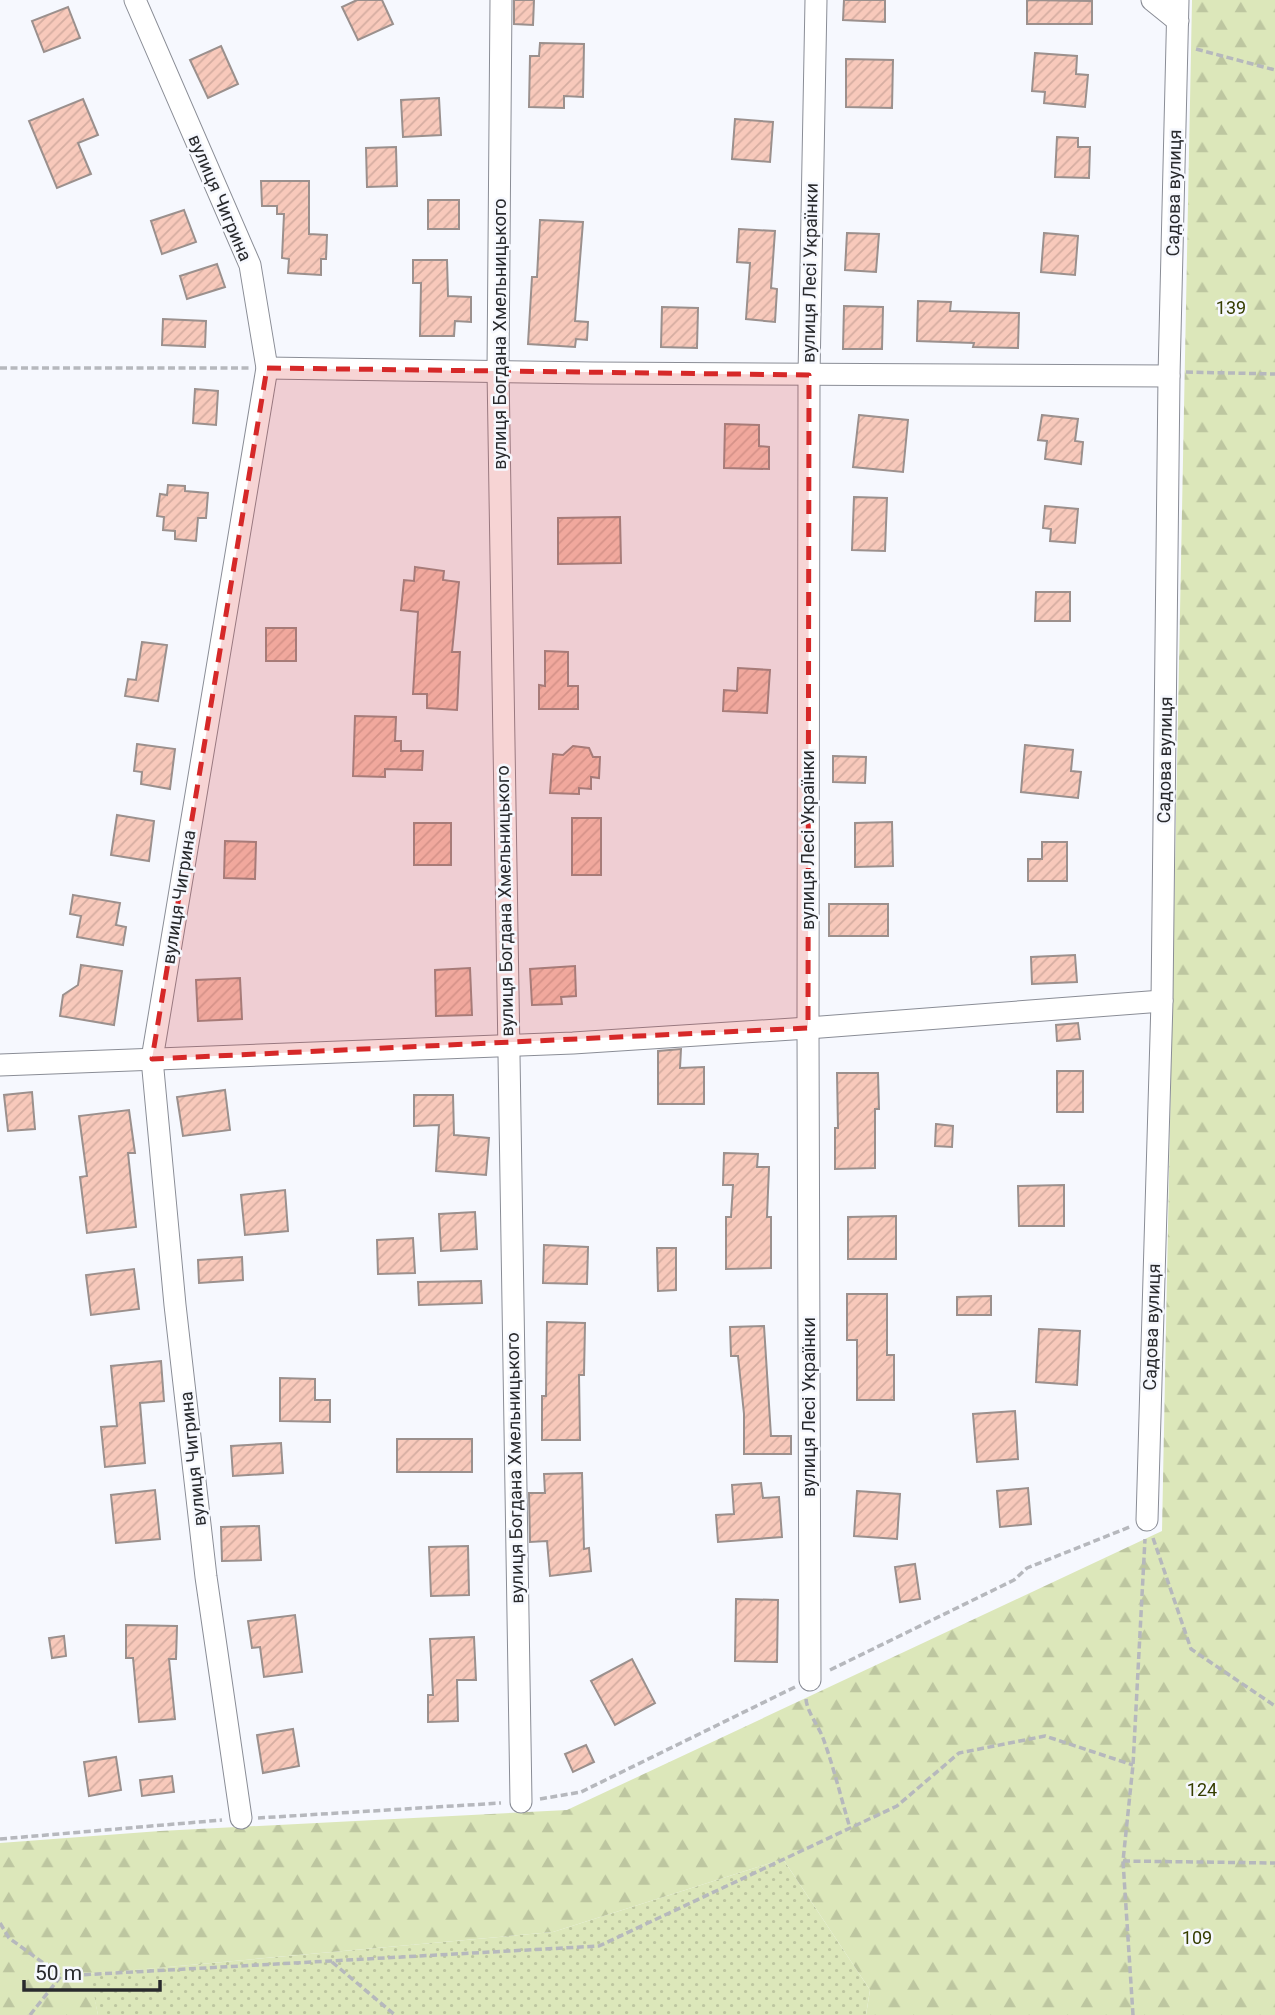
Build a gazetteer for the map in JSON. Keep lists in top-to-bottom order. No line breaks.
{"streets":{"street":["Садова вулиця","вулиця Чигрина","вулиця Лесі Українки","вулиця Богдана Хмельницького"]},"parks":["139","124","109"],"scale_bar":"50 m"}
